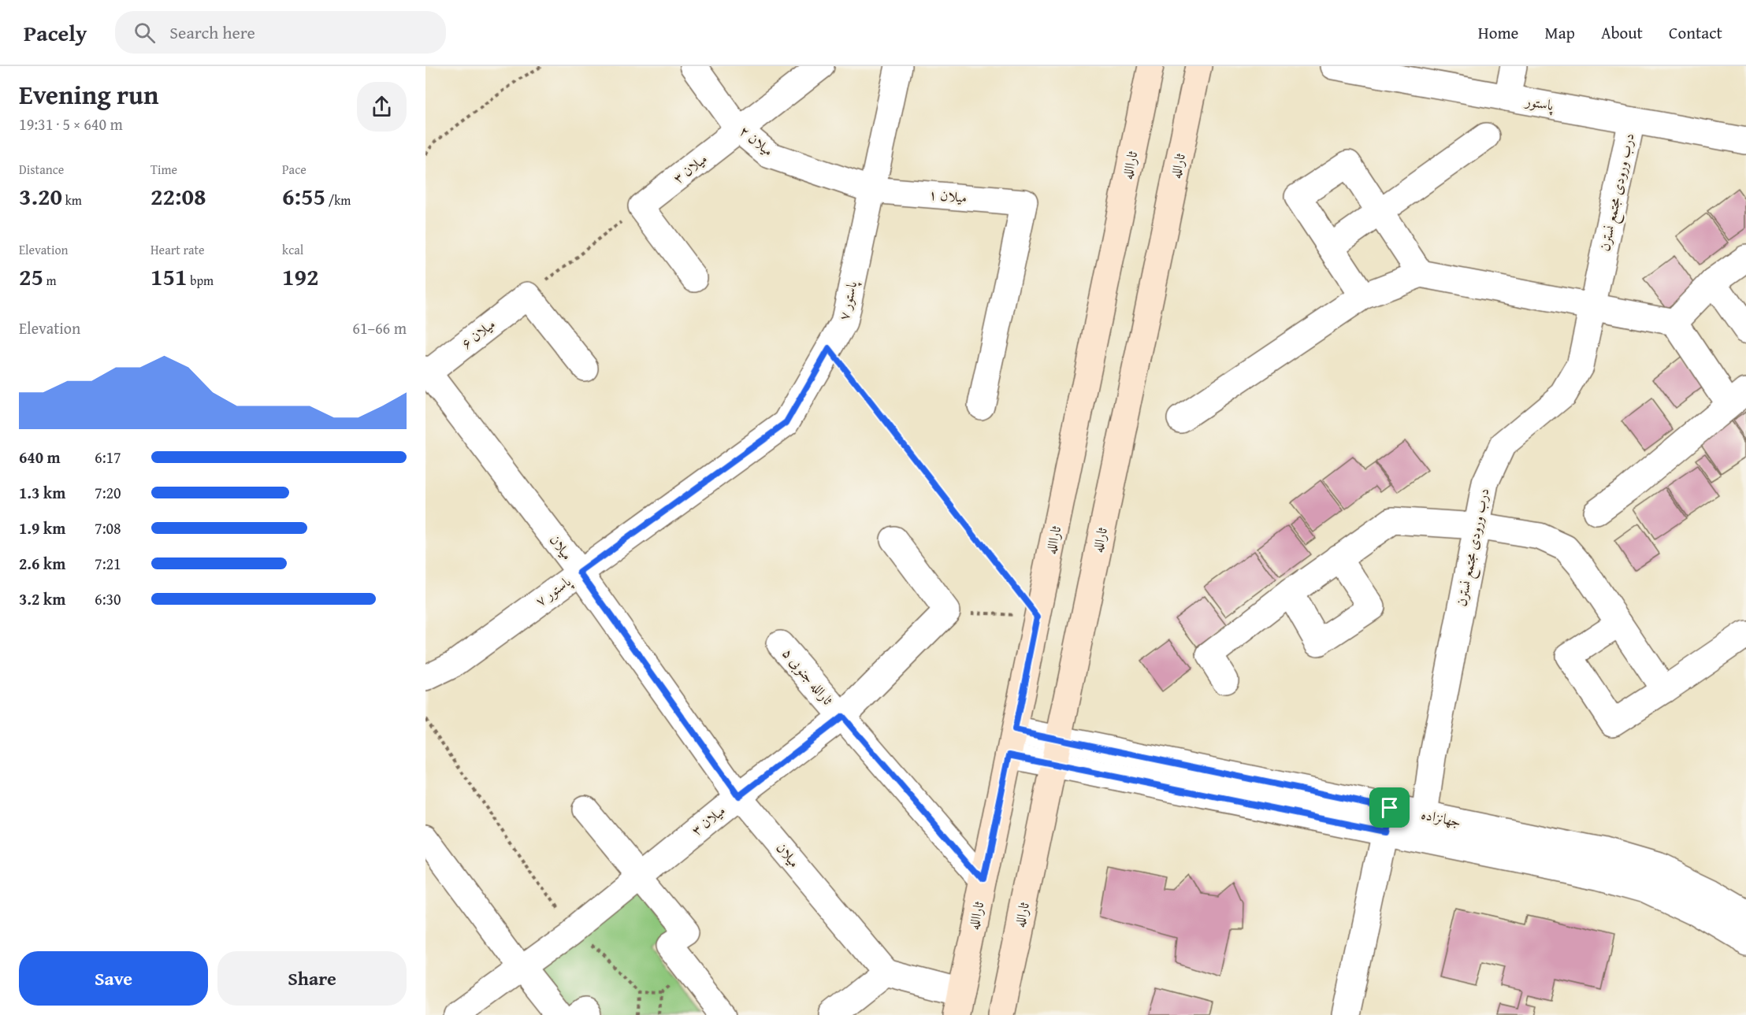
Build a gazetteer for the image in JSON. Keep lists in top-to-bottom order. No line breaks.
{"streets":{"main road":["ثاراالله","ثارالله"],"street":["پاستور","میلان ۲","میلان ۳","درب ورودی مجتمع نسترن","میلان ۱","پاستور ۷","میلان ۶","میلان","ثارالله جنوبی ۵","جهانزاده"]},"crossings":[["پاستور","درب ورودی مجتمع نسترن"],["میلان ۲","میلان ۳"],["میلان ۲","میلان ۱"],["میلان ۲","پاستور ۷"],["ثاراالله","ثارالله جنوبی ۵"],["ثاراالله","جهانزاده"],["ثارالله","جهانزاده"],["میلان ۳","میلان"],["میلان ۳","ثارالله جنوبی ۵"],["درب ورودی مجتمع نسترن","جهانزاده"],["میلان ۱","پاستور ۷"],["پاستور ۷","میلان"],["میلان ۶","میلان"]],"page":{"header":"Pacely","search":"Search here","nav":["Home","Map","About","Contact"],"heading":["Evening run","19:31 · 5 × 640 m"],"stats":[["Distance","3.20 km"],["Time","22:08"],["Pace","6:55 /km"],["Elevation","25 m"],["Heart rate","151 bpm"],["kcal","192"]],"chart":["Elevation","61–66 m"],"list":[{"name":"640 m","note":"6:17"},{"name":"1.3 km","note":"7:20"},{"name":"1.9 km","note":"7:08"},{"name":"2.6 km","note":"7:21"},{"name":"3.2 km","note":"6:30"}],"buttons":["Save","Share"]}}
